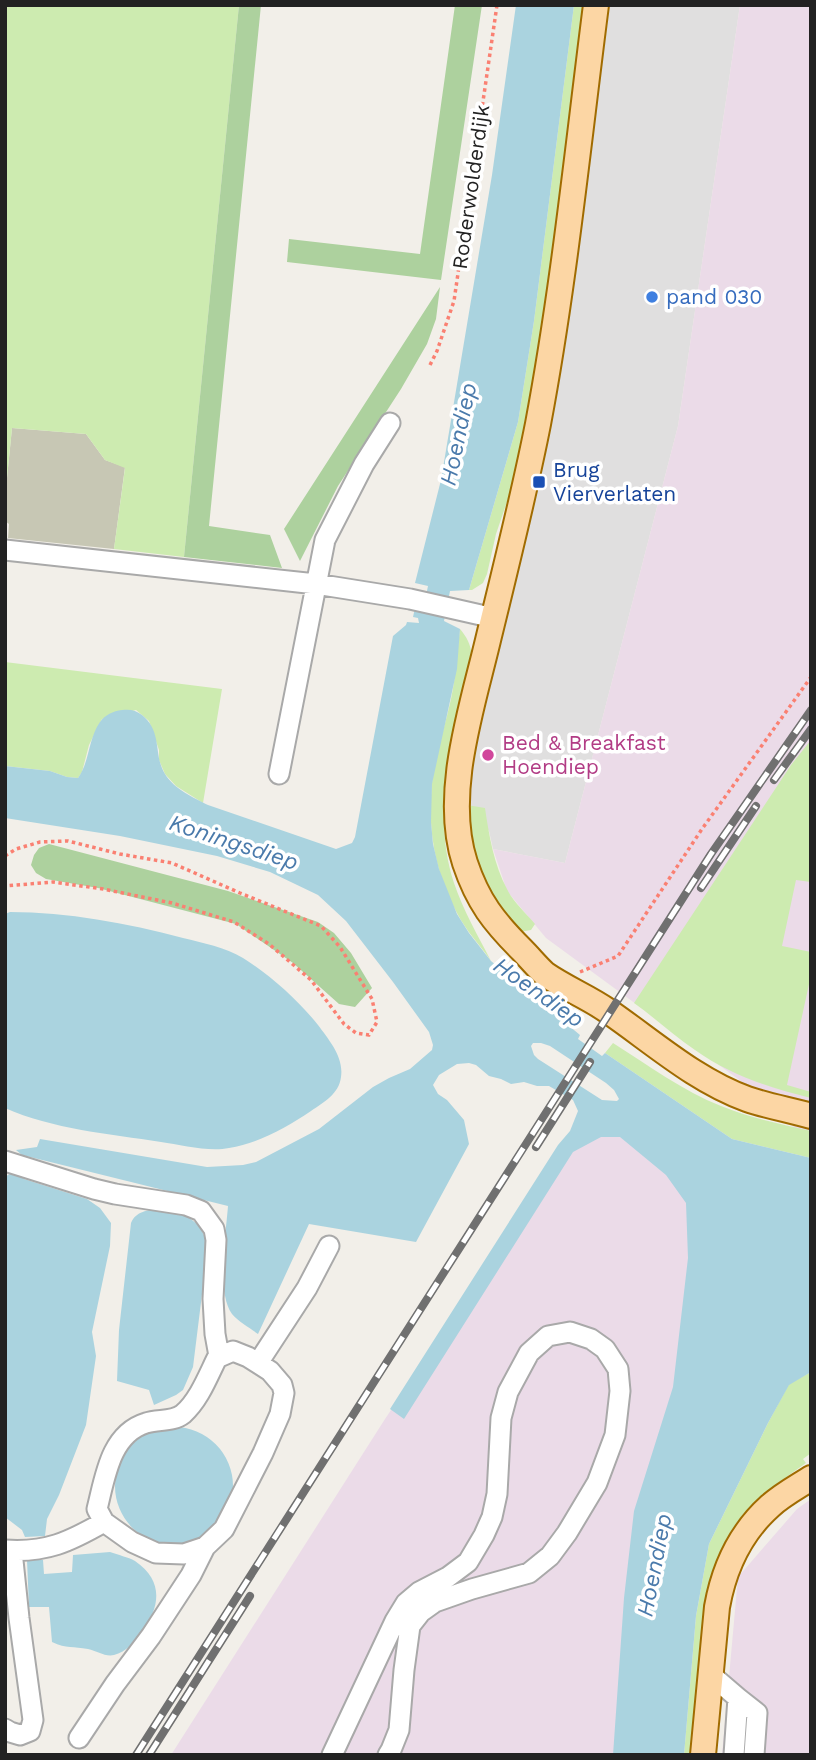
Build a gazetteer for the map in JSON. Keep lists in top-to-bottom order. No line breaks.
{"streets":{"path":["Roderwolderdijk"]},"water":["Hoendiep","Koningsdiep"],"places":{"other":["pand 030","Bed & Breakfast Hoendiep"],"transit":["Brug Vierverlaten"]}}
